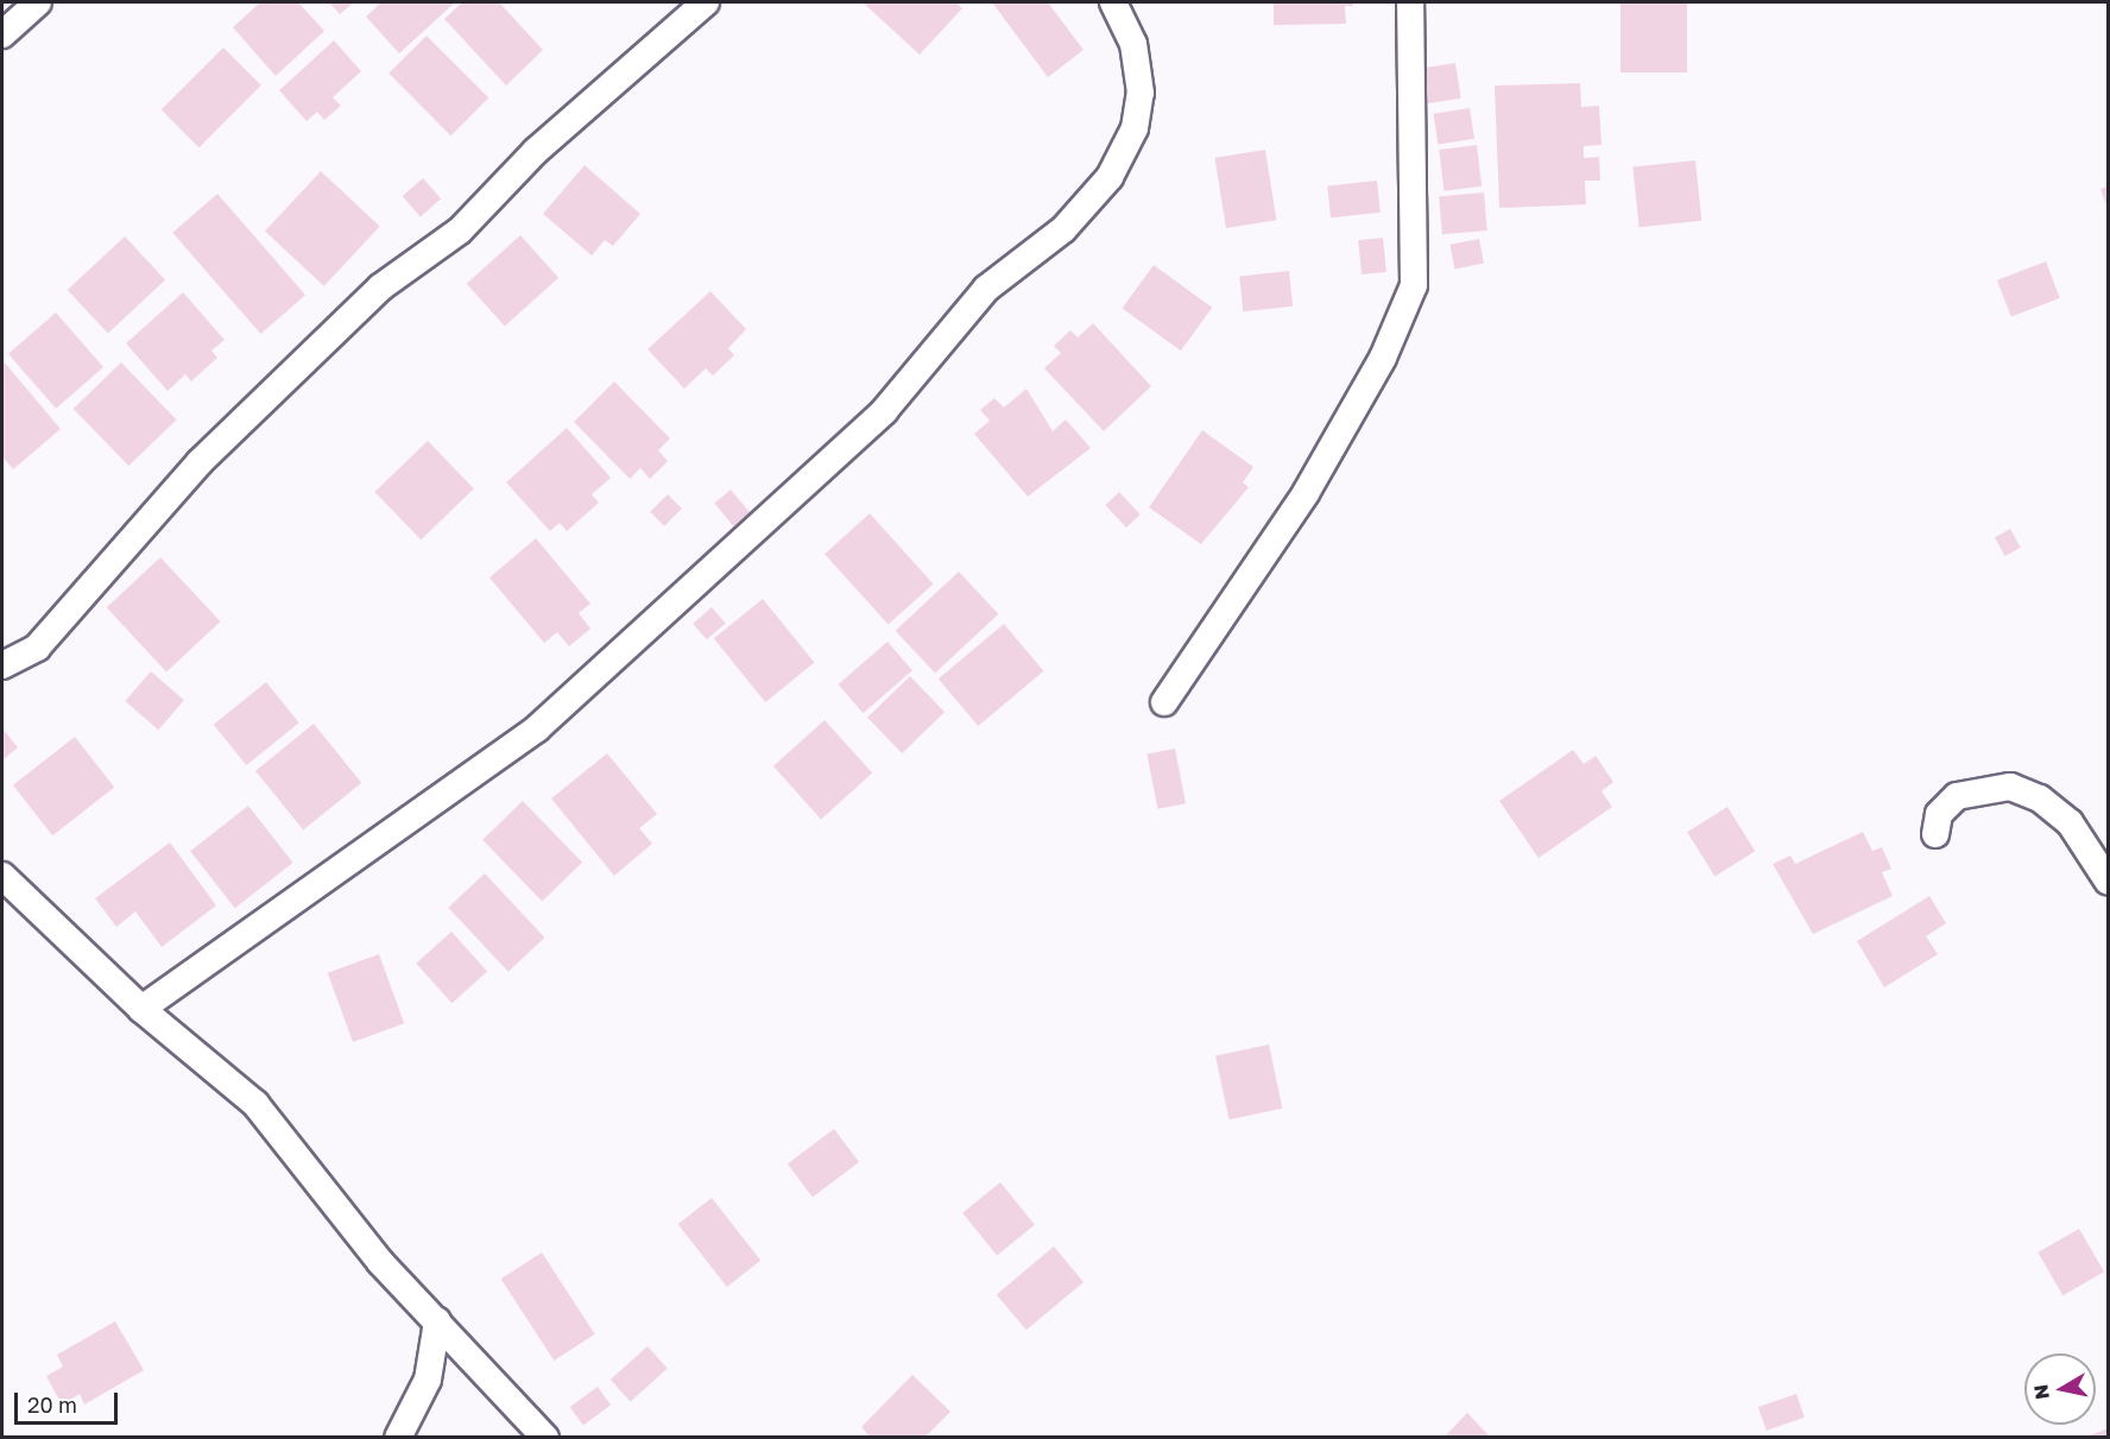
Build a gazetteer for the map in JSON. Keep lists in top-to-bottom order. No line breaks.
{"scale_bar":"20 m","north":"left"}
